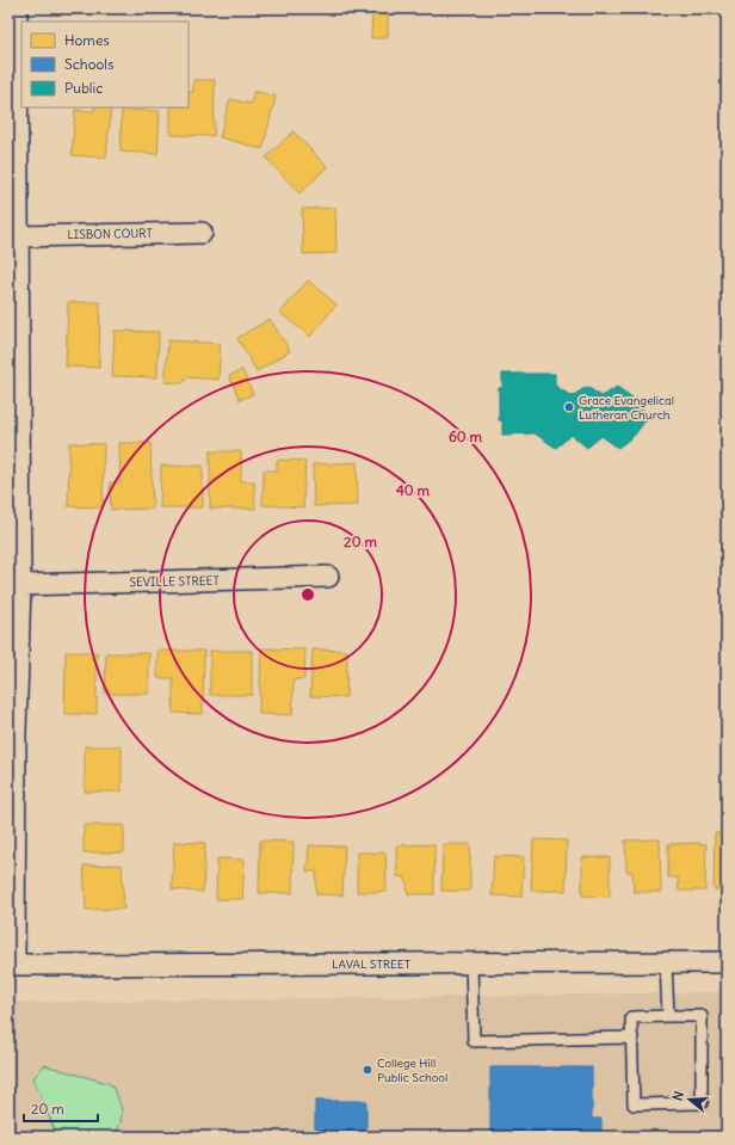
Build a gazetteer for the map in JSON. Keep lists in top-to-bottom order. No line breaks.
{"streets":{"street":["LISBON COURT","SEVILLE STREET","LAVAL STREET"]},"places":["Grace Evangelical Lutheran Church","College Hill Public School"],"legend":["Homes","Schools","Public"],"scale_bar":"20 m","north":"left","rings":["60 m","40 m","20 m"]}
